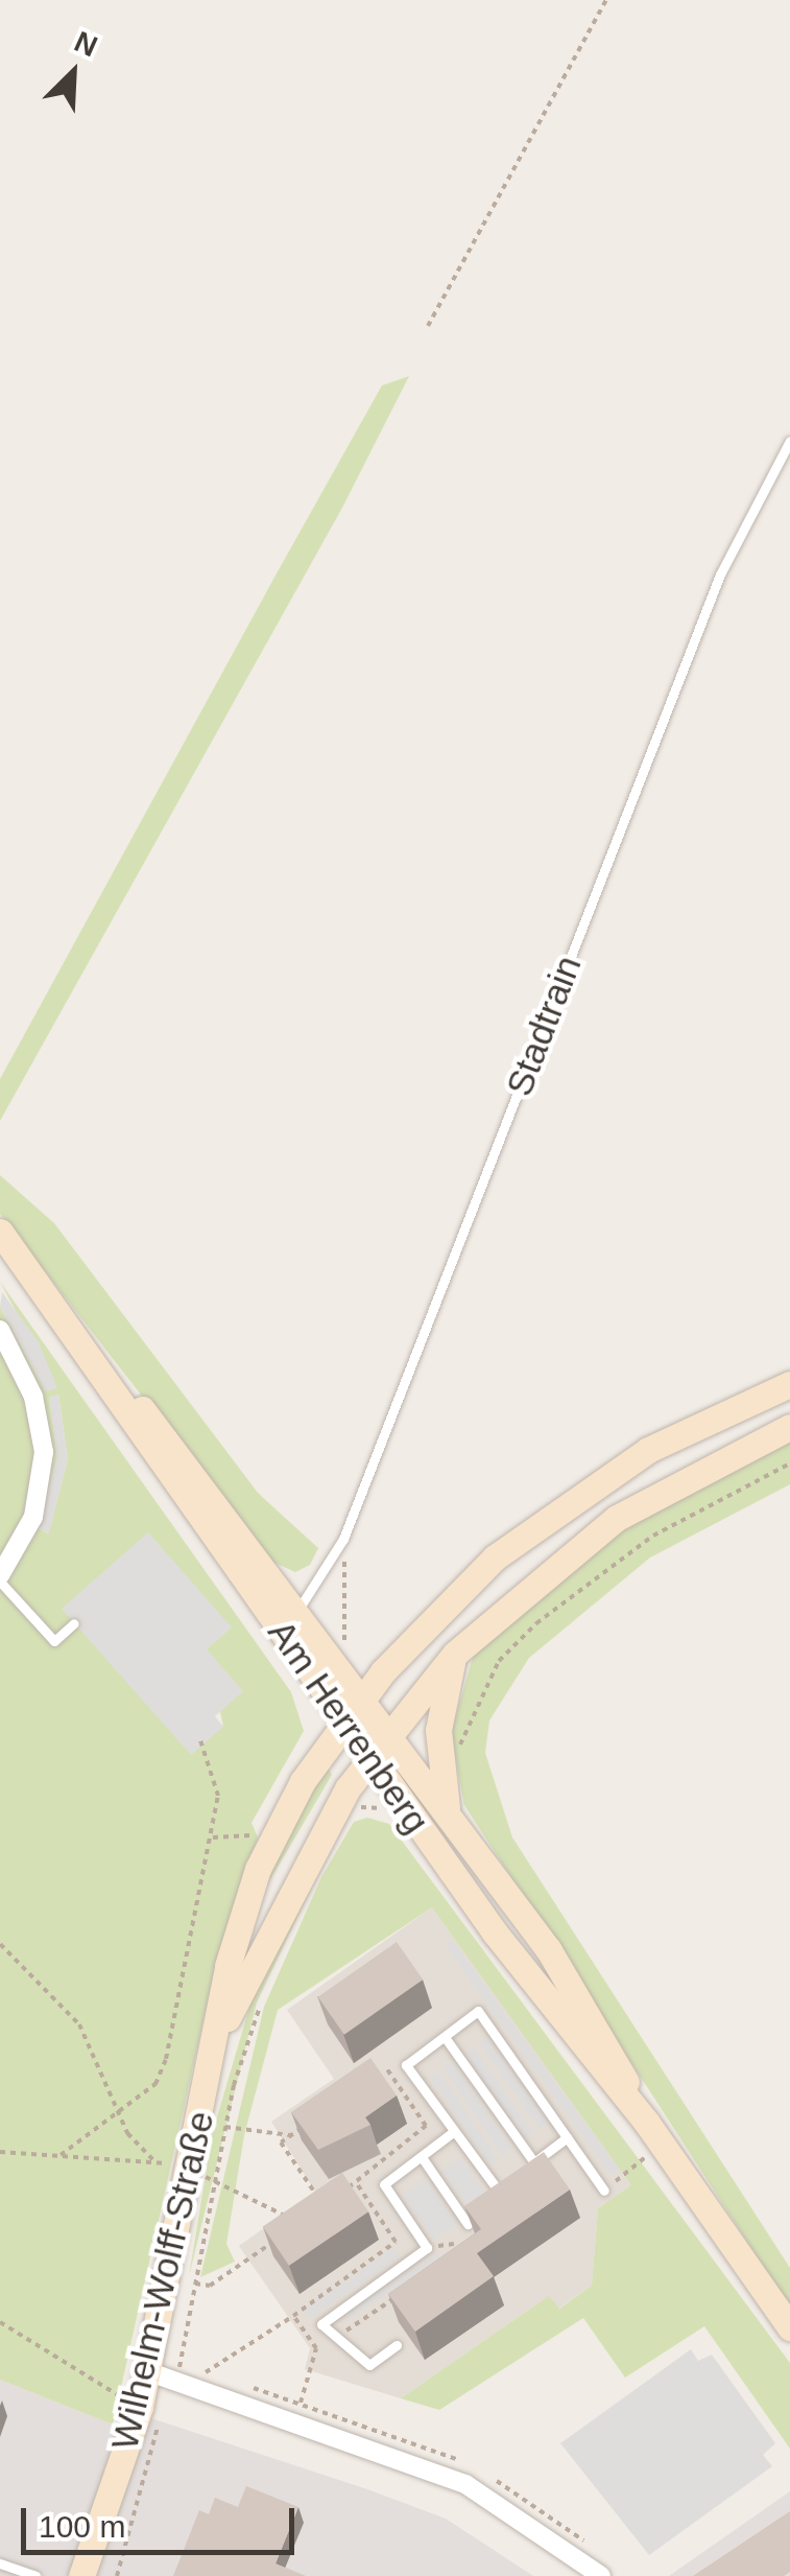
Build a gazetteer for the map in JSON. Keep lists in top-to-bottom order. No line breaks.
{"streets":{"main road":["Am Herrenberg","Wilhelm-Wolff-Straße"],"lane":["Stadtrain"]},"crossings":[["Stadtrain","Am Herrenberg"],["Am Herrenberg","Wilhelm-Wolff-Straße"]],"scale_bar":"100 m","north":"top right"}
